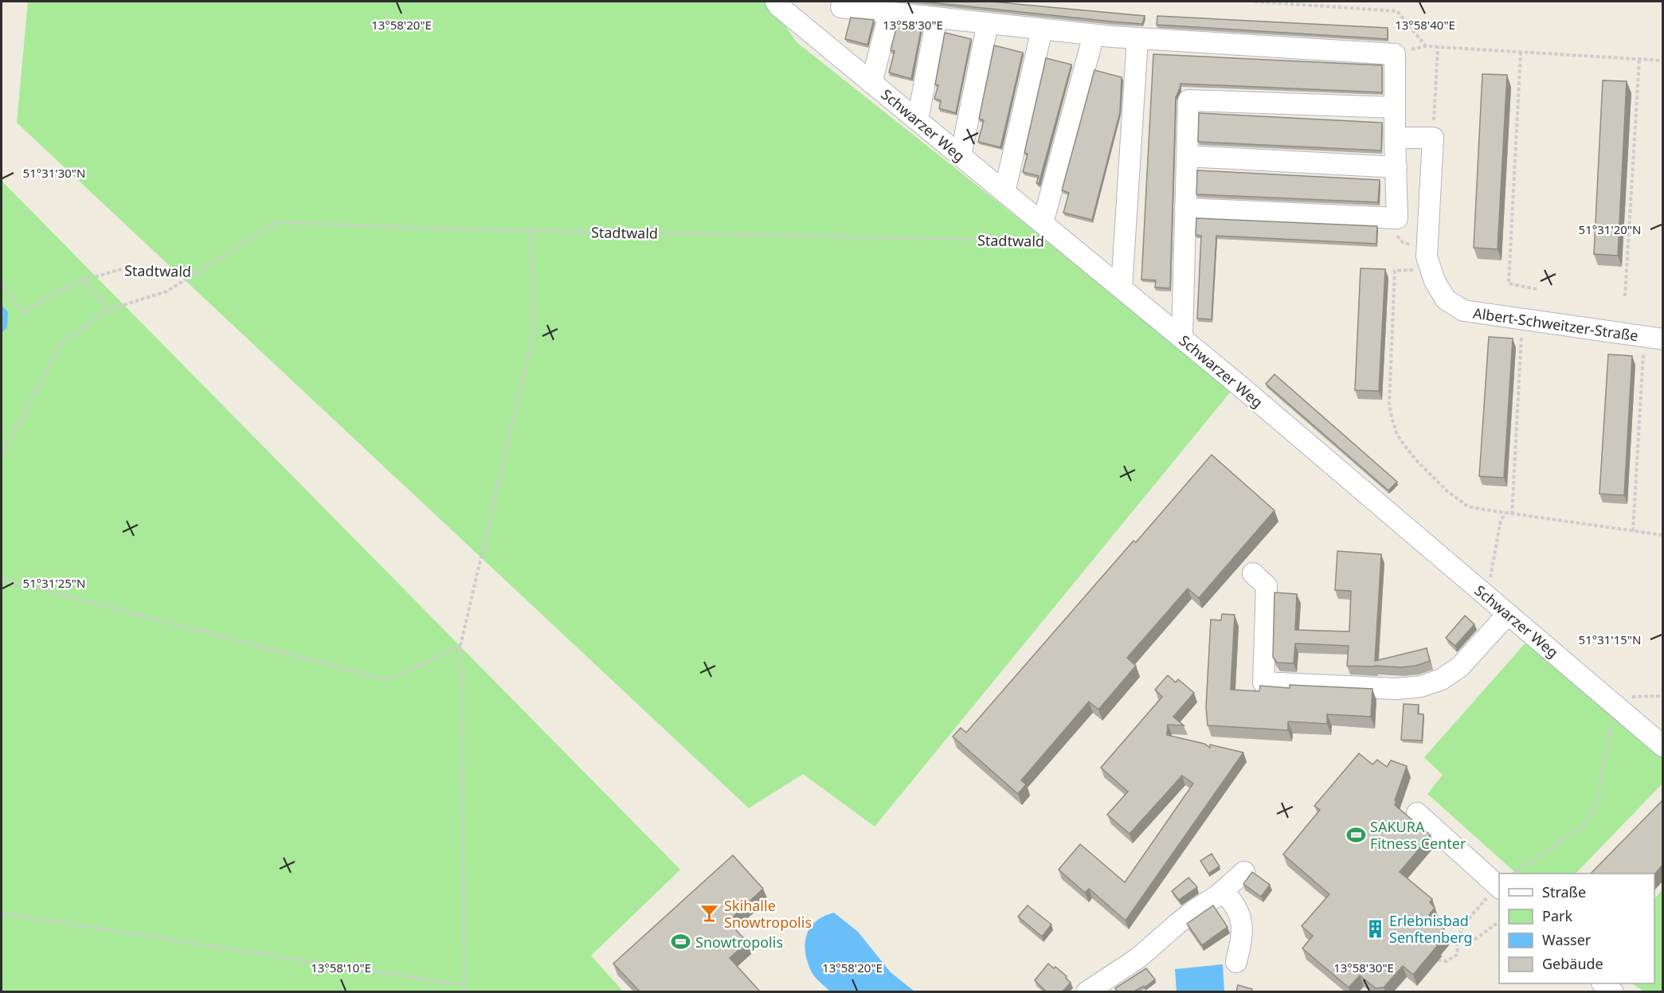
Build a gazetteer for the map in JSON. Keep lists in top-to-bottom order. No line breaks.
{"streets":{"street":["Schwarzer Weg","Albert-Schweitzer-Straße"],"path":["Stadtwald"]},"crossings":[["Schwarzer Weg","Stadtwald"]],"places":{"sports":["SAKURA Fitness Center","Snowtropolis"],"bar":["Skihalle Snowtropolis"],"building":["Erlebnisbad Senftenberg"]},"legend":["Straße","Park","Wasser","Gebäude"],"coordinates":["13°58'20\"E","13°58'30\"E","13°58'40\"E","51°31'30\"N","51°31'20\"N","51°31'25\"N","51°31'15\"N","13°58'10\"E"]}
